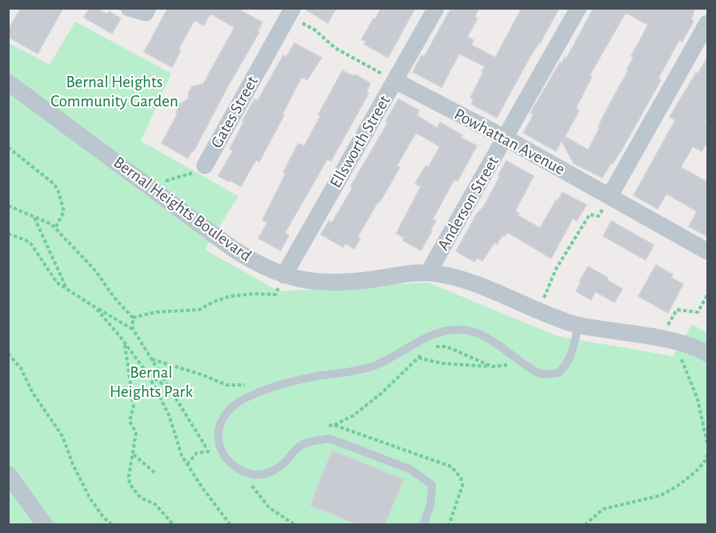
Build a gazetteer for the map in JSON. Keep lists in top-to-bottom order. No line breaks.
{"streets":{"street":["Gates Street","Ellsworth Street","Powhattan Avenue","Anderson Street","Bernal Heights Boulevard"]},"crossings":[["Gates Street","Bernal Heights Boulevard"],["Ellsworth Street","Powhattan Avenue"],["Ellsworth Street","Bernal Heights Boulevard"],["Powhattan Avenue","Anderson Street"],["Anderson Street","Bernal Heights Boulevard"]],"parks":["Bernal Heights Community Garden","Bernal Heights Park"]}
